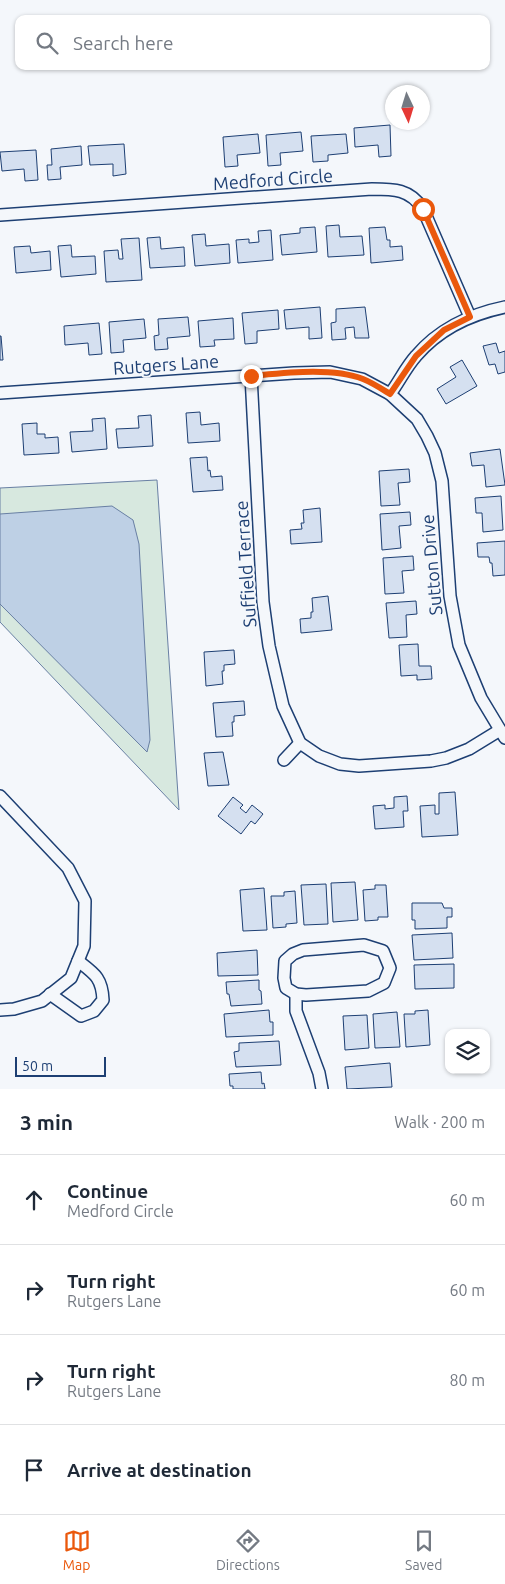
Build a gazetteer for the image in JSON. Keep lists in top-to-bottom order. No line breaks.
{"streets":{"street":["Medford Circle","Rutgers Lane","Suffield Terrace","Sutton Drive"]},"crossings":[["Rutgers Lane","Suffield Terrace"],["Rutgers Lane","Sutton Drive"]],"scale_bar":"50 m","north":"bottom","page":{"search":"Search here","scale":"50 m","heading":["3 min","Walk · 200 m"],"list":[["Continue","Medford Circle","60 m"],["Turn right","Rutgers Lane","60 m"],["Turn right","Rutgers Lane","80 m"],"Arrive at destination"],"nav":["Map","Directions","Saved"]}}
